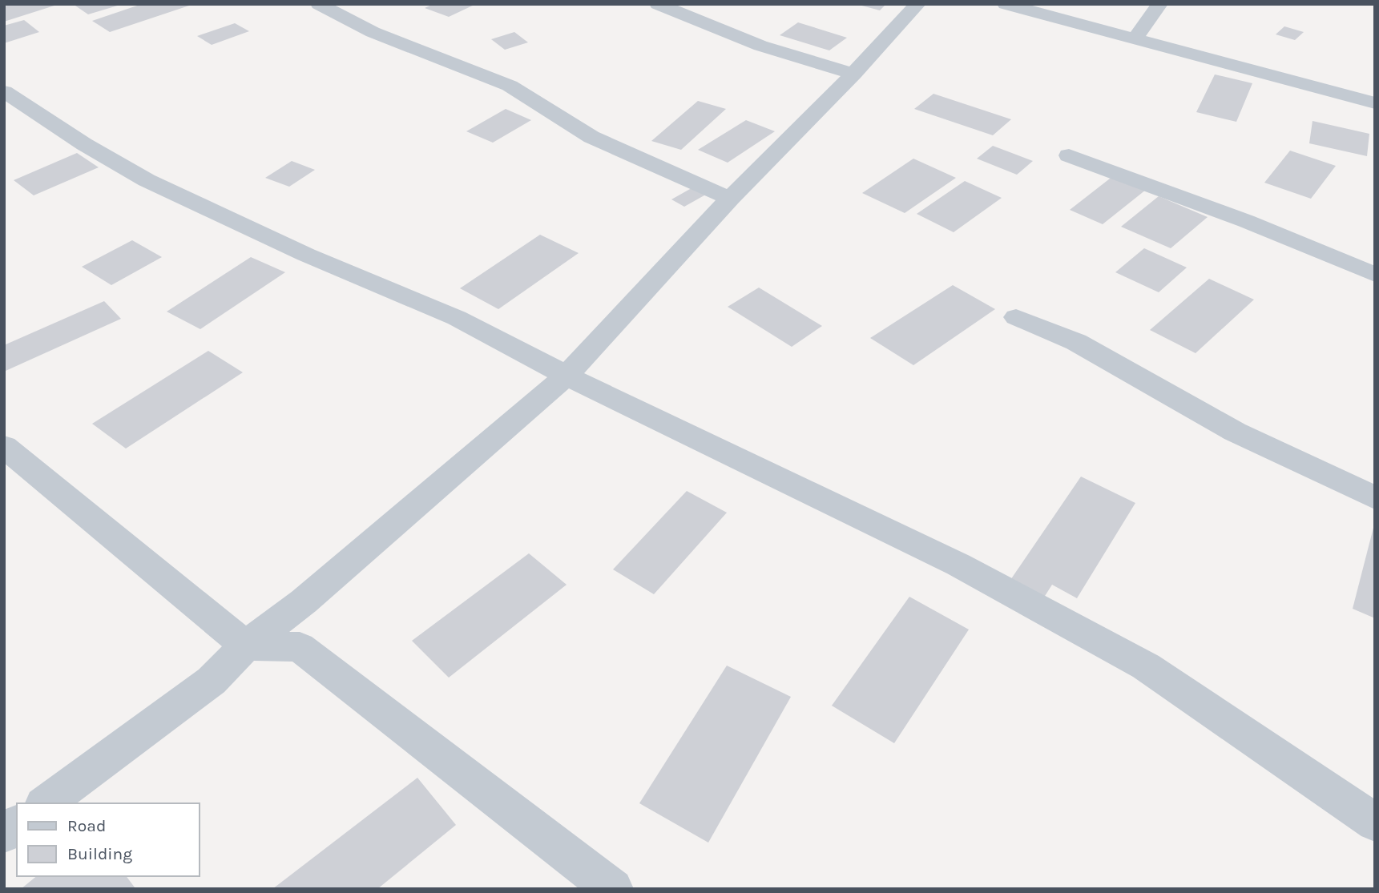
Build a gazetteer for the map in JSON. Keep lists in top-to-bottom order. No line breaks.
{"legend":["Road","Building"]}
